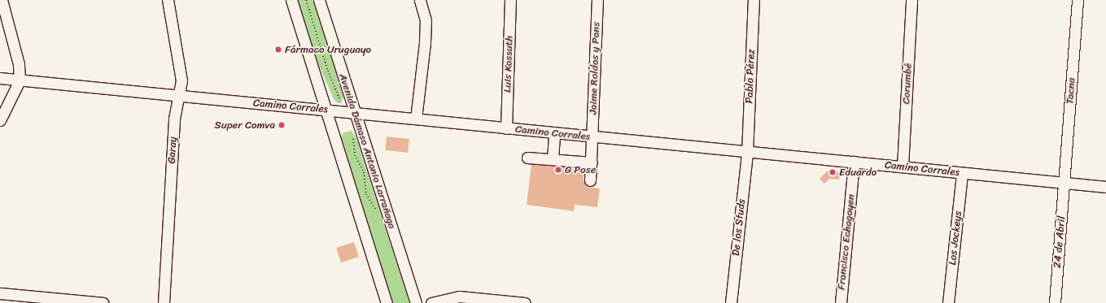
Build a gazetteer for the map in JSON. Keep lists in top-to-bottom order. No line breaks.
{"streets":{"street":["Luis Kossuth","Jaime Roldos y Pons","Pablo Pérez","Corumbé","Tacna","Camino Corrales","Garay","Avenida Dámaso Antonio Larrañaga","De los Studs","Los Jockeys","Francisco Echagoyen","24 de Abril"]},"crossings":[["Luis Kossuth","Camino Corrales"],["Jaime Roldos y Pons","Camino Corrales"],["Pablo Pérez","Camino Corrales"],["Pablo Pérez","De los Studs"],["Corumbé","Camino Corrales"],["Tacna","Camino Corrales"],["Tacna","24 de Abril"],["Camino Corrales","Garay"],["Camino Corrales","Avenida Dámaso Antonio Larrañaga"],["Camino Corrales","De los Studs"],["Camino Corrales","Los Jockeys"],["Camino Corrales","Francisco Echagoyen"],["Camino Corrales","24 de Abril"]],"places":["Fármaco Uruguayo","Super Comva","G Pose","Eduardo"]}
